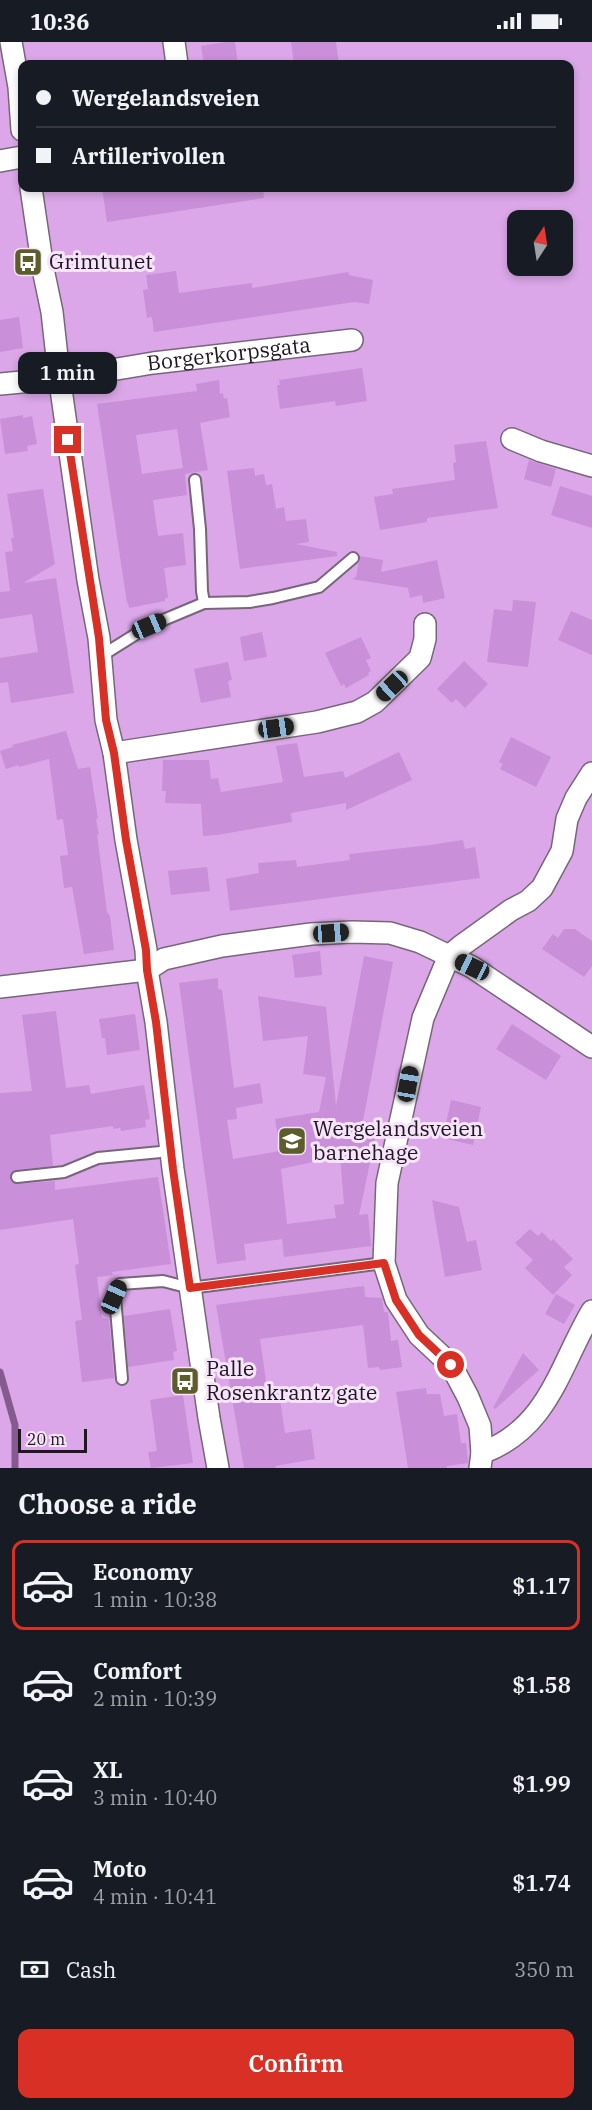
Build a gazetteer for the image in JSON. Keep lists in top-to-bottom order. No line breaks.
{"streets":{"street":["Borgerkorpsgata"]},"places":{"bus stop":["Grimtunet","Palle Rosenkrantz gate"],"school or university":["Wergelandsveien barnehage"]},"scale_bar":"20 m","north":"top","page":{"status":"10:36","banner":["Wergelandsveien","Artillerivollen"],"bubble":"1 min","scale":"20 m","heading":"Choose a ride","list":[{"name":"Economy","note":"1 min · 10:38","value":"$1.17"},{"name":"Comfort","note":"2 min · 10:39","value":"$1.58"},{"name":"XL","note":"3 min · 10:40","value":"$1.99"},{"name":"Moto","note":"4 min · 10:41","value":"$1.74"}],"pay":["Cash","350 m"],"buttons":"Confirm"}}
